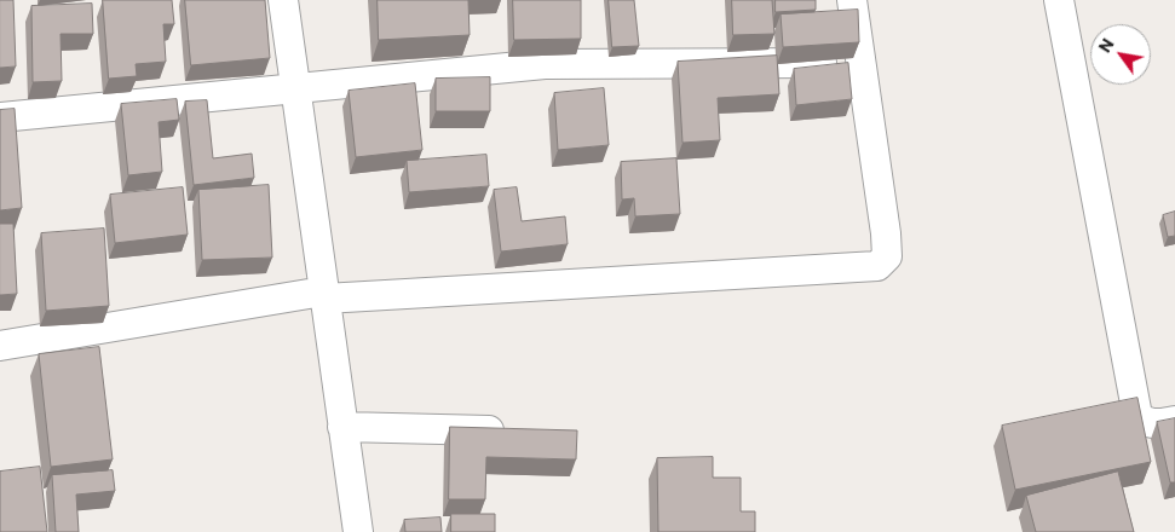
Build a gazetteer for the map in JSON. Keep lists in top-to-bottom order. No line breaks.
{"north":"top left"}
